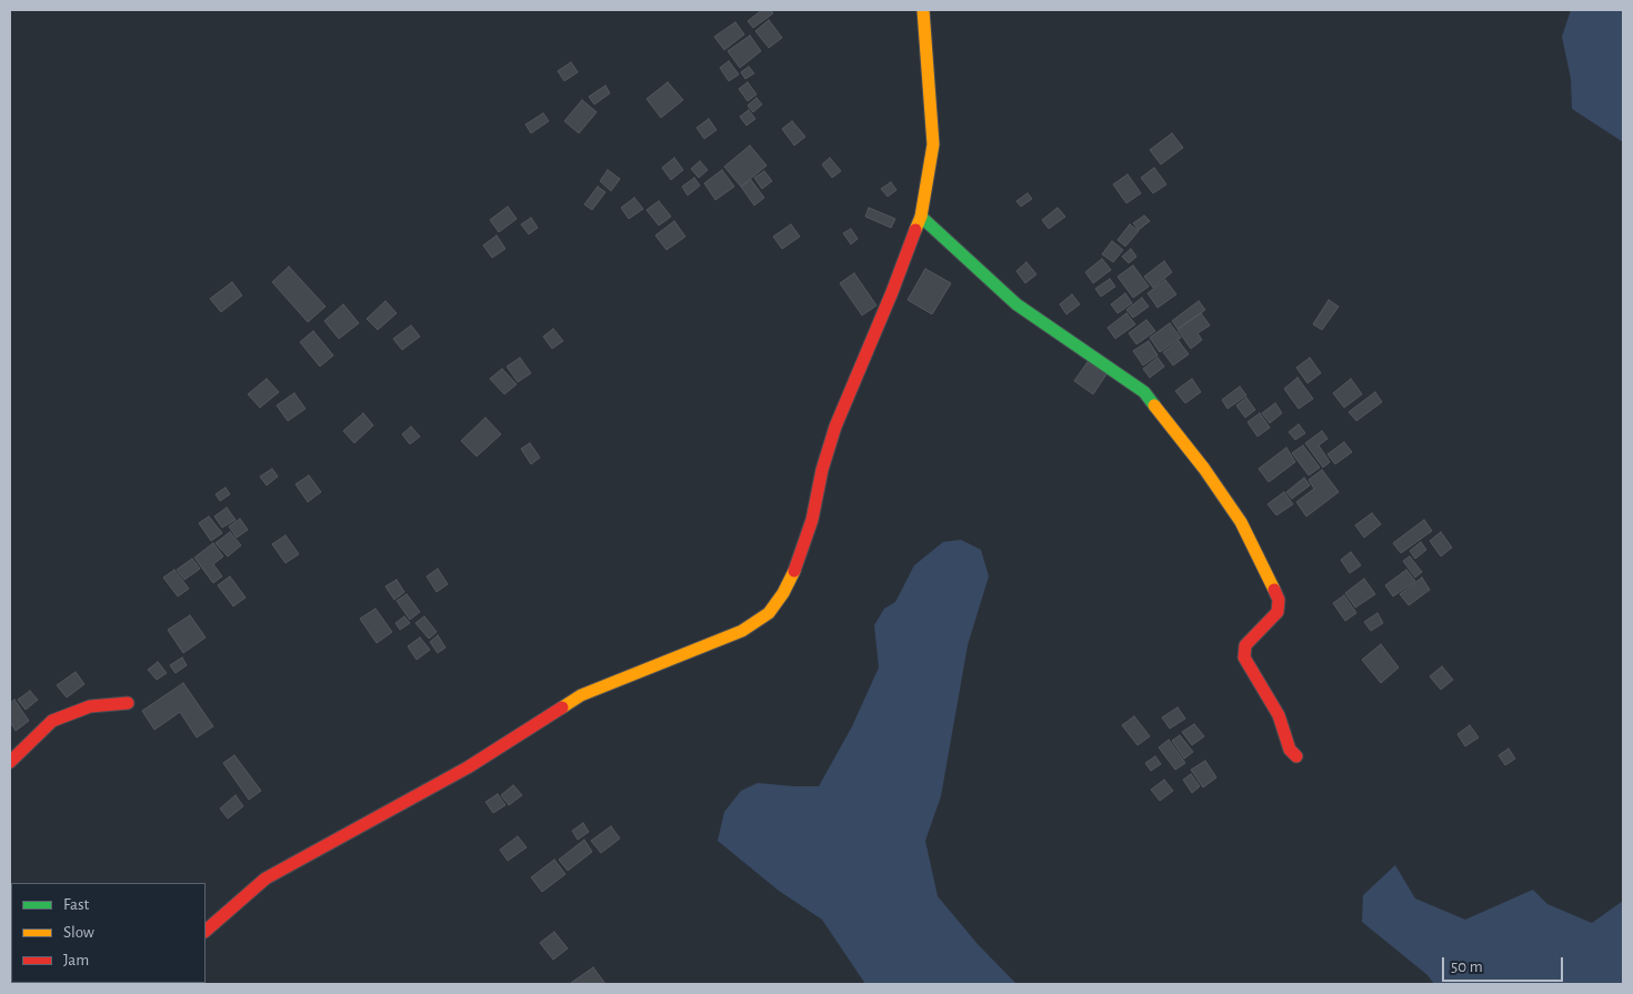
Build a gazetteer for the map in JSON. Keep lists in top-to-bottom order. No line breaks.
{"legend":["Fast","Slow","Jam"],"scale_bar":"50 m"}
